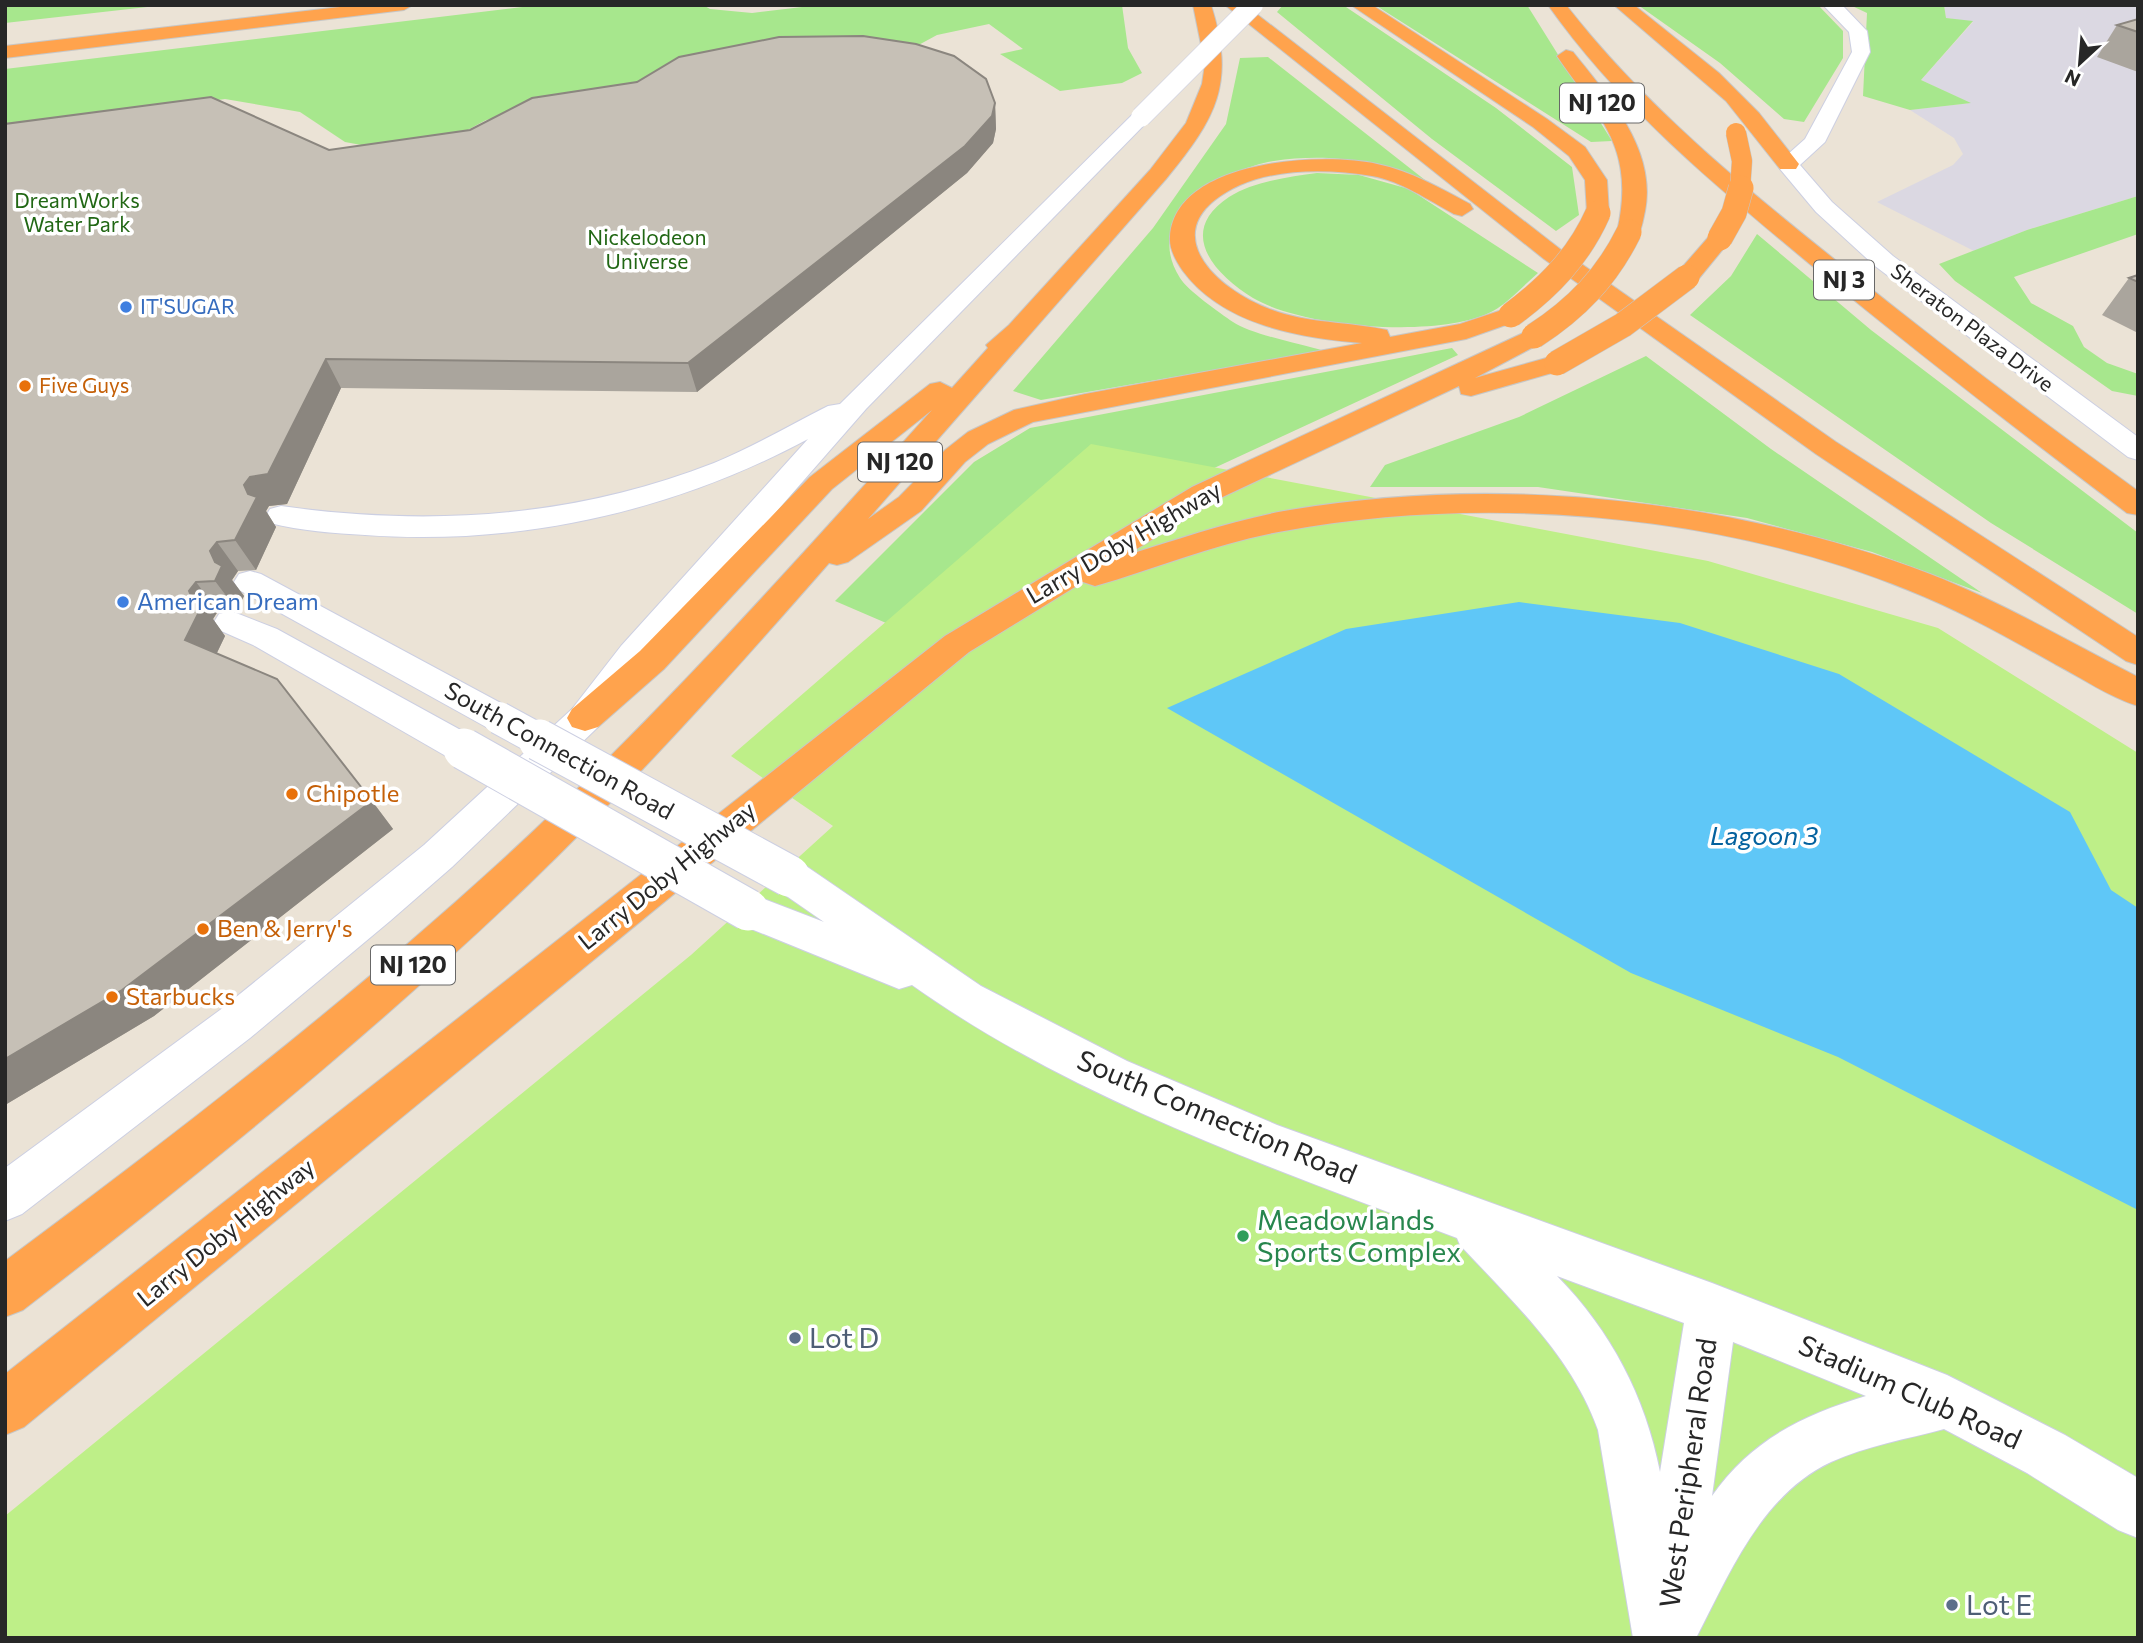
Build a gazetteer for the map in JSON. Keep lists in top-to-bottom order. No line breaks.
{"streets":{"highway":["NJ 120","NJ 3","Larry Doby Highway"],"street":["Sheraton Plaza Drive","South Connection Road","Stadium Club Road","West Peripheral Road"]},"crossings":[["NJ 120","NJ 3"],["NJ 120","Larry Doby Highway"],["South Connection Road","Stadium Club Road"],["South Connection Road","West Peripheral Road"],["Stadium Club Road","West Peripheral Road"]],"water":["Lagoon 3"],"parks":["DreamWorks Water Park","Nickelodeon Universe"],"places":["IT'SUGAR","Five Guys","American Dream","Chipotle","Ben & Jerry's","Starbucks","Meadowlands Sports Complex","Lot D","Lot E"],"north":"bottom left"}
